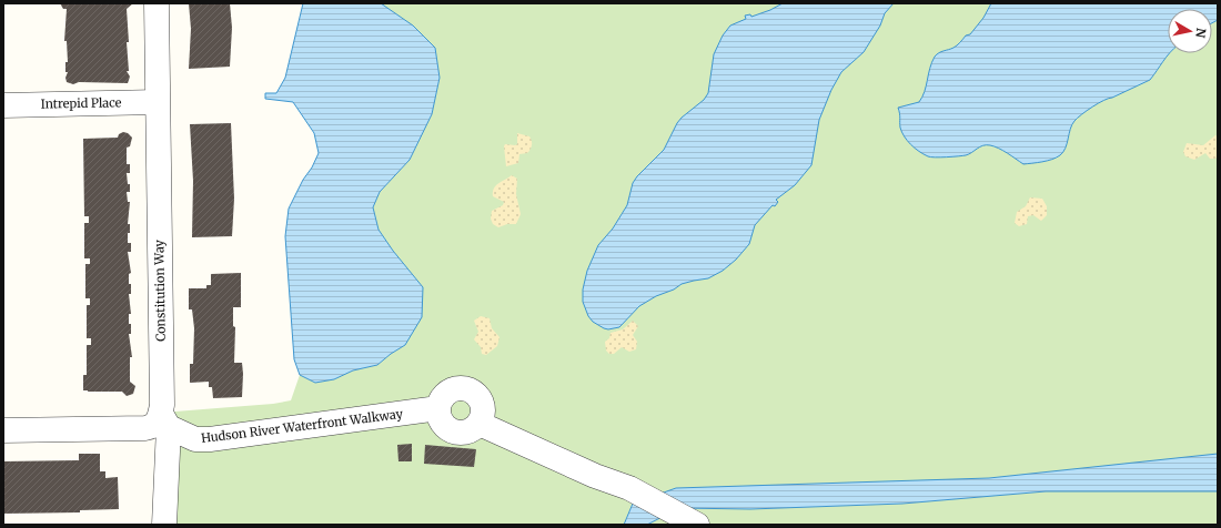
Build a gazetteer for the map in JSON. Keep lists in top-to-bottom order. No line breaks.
{"streets":{"street":["Intrepid Place","Constitution Way","Hudson River Waterfront Walkway"]},"crossings":[["Intrepid Place","Constitution Way"],["Constitution Way","Hudson River Waterfront Walkway"]],"north":"right"}
